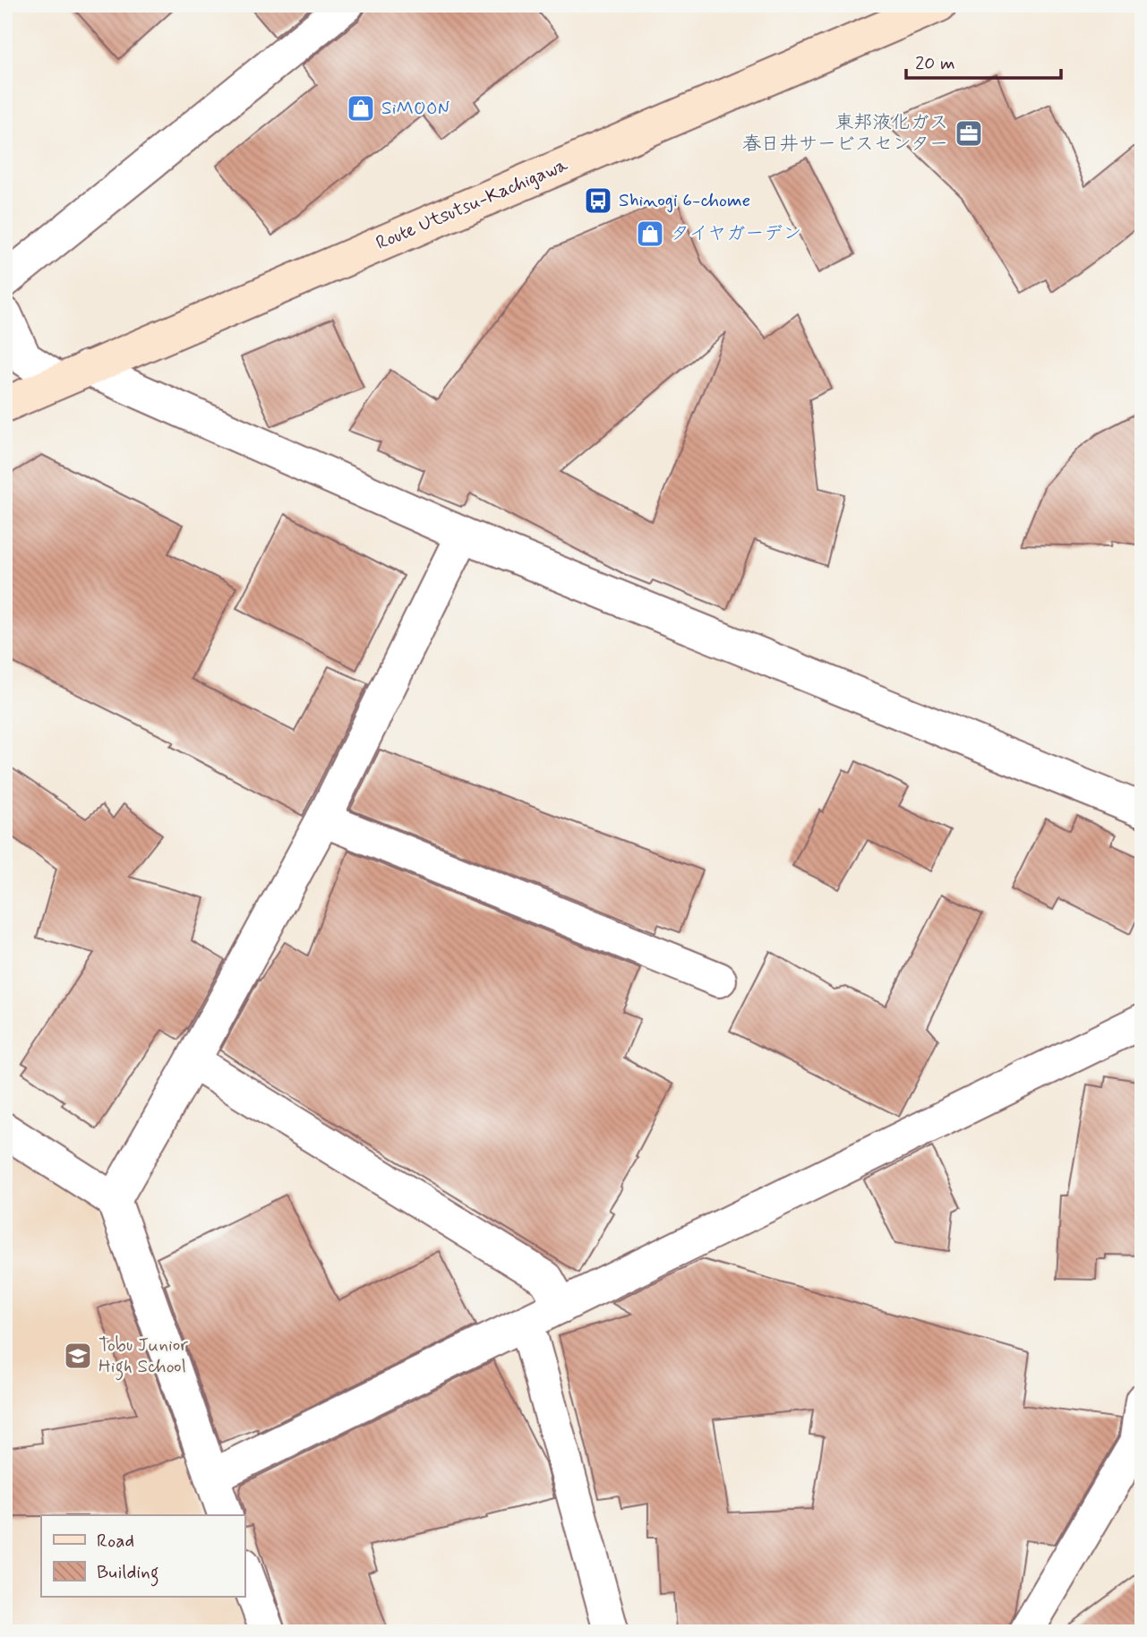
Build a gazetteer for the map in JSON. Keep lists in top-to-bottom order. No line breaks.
{"streets":{"main road":["Route Utsutsu-Kachigawa"]},"places":{"shop":["SiMOON","タイヤガーデン"],"office":["東邦液化ガス 春日井サービスセンター"],"bus stop":["Shinogi 6-chome"],"school or university":["Tobu Junior High School"]},"legend":["Road","Building"],"scale_bar":"20 m"}
